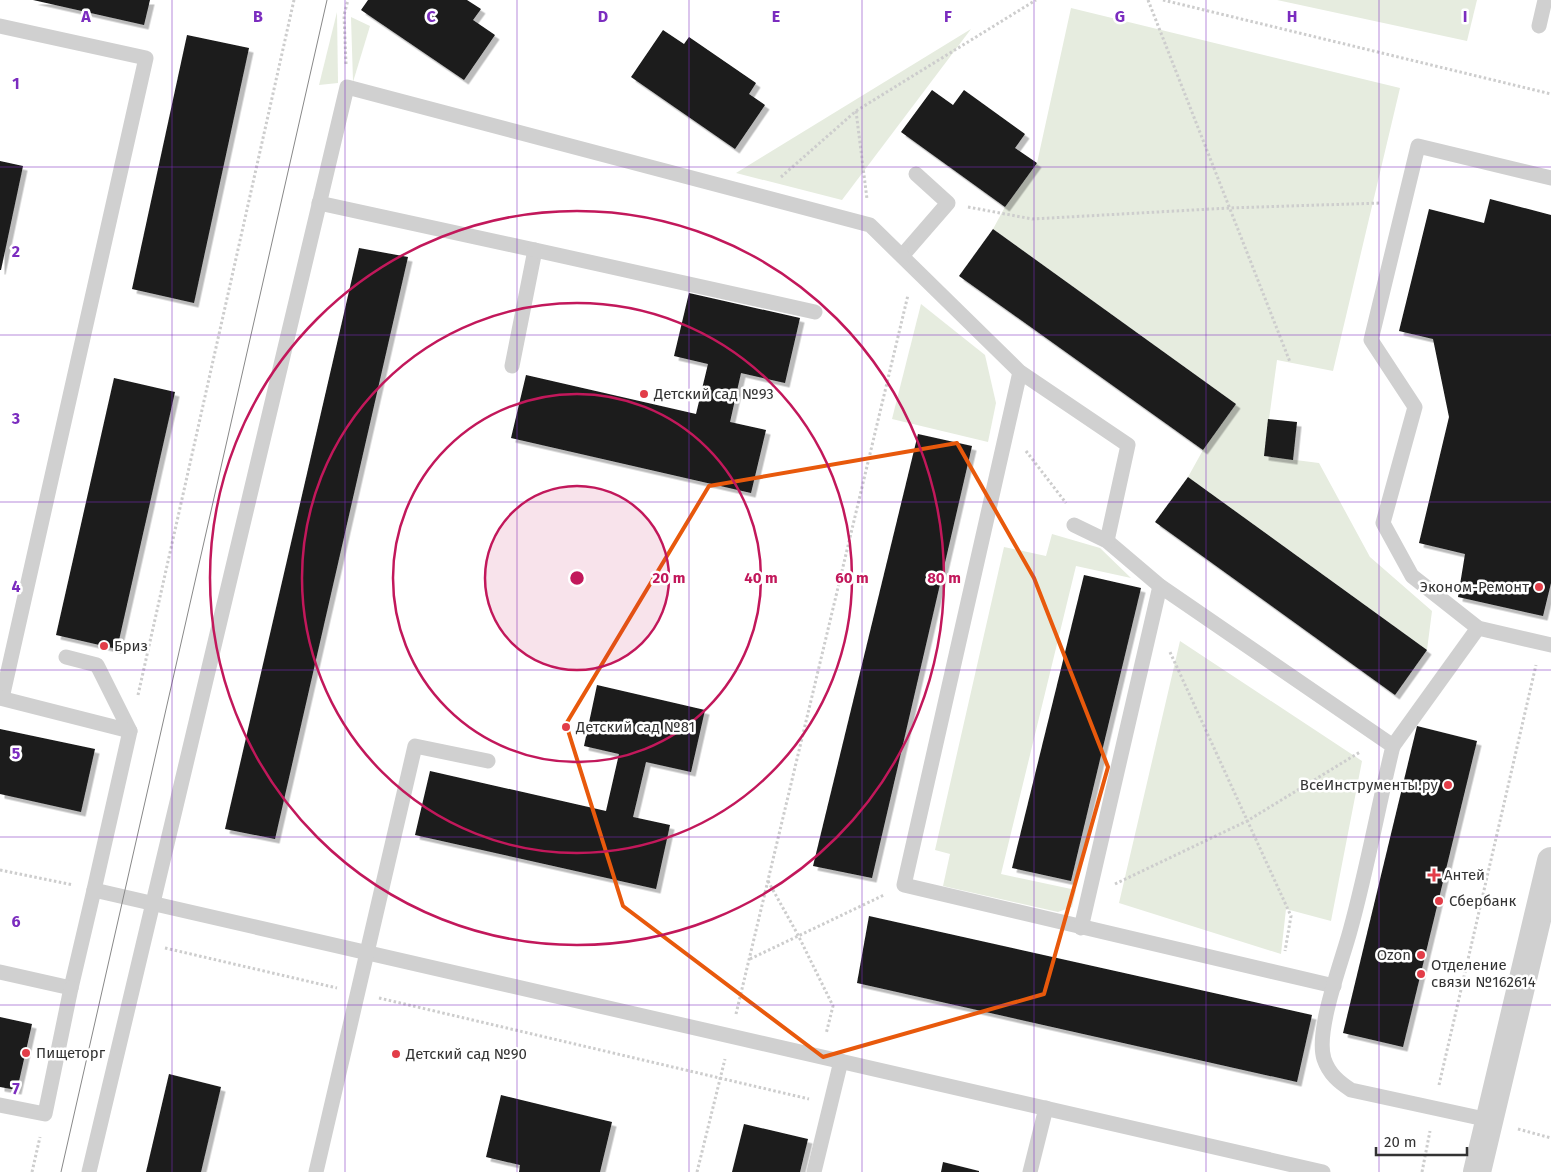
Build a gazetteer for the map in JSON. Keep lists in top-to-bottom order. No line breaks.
{"places":{"other":["Детский сад №93","Эконом-Ремонт","Бриз","Детский сад №81","ВсеИнструменты.ру","Сбербанк","Ozon","Отделение связи №162614","Пищеторг","Детский сад №90"],"health":["Антей"]},"scale_bar":"20 m","grid":{"columns":["A","B","C","D","E","F","G","H","I"],"rows":["1","2","3","4","5","6","7"]},"rings":["20 m","40 m","60 m","80 m"]}
